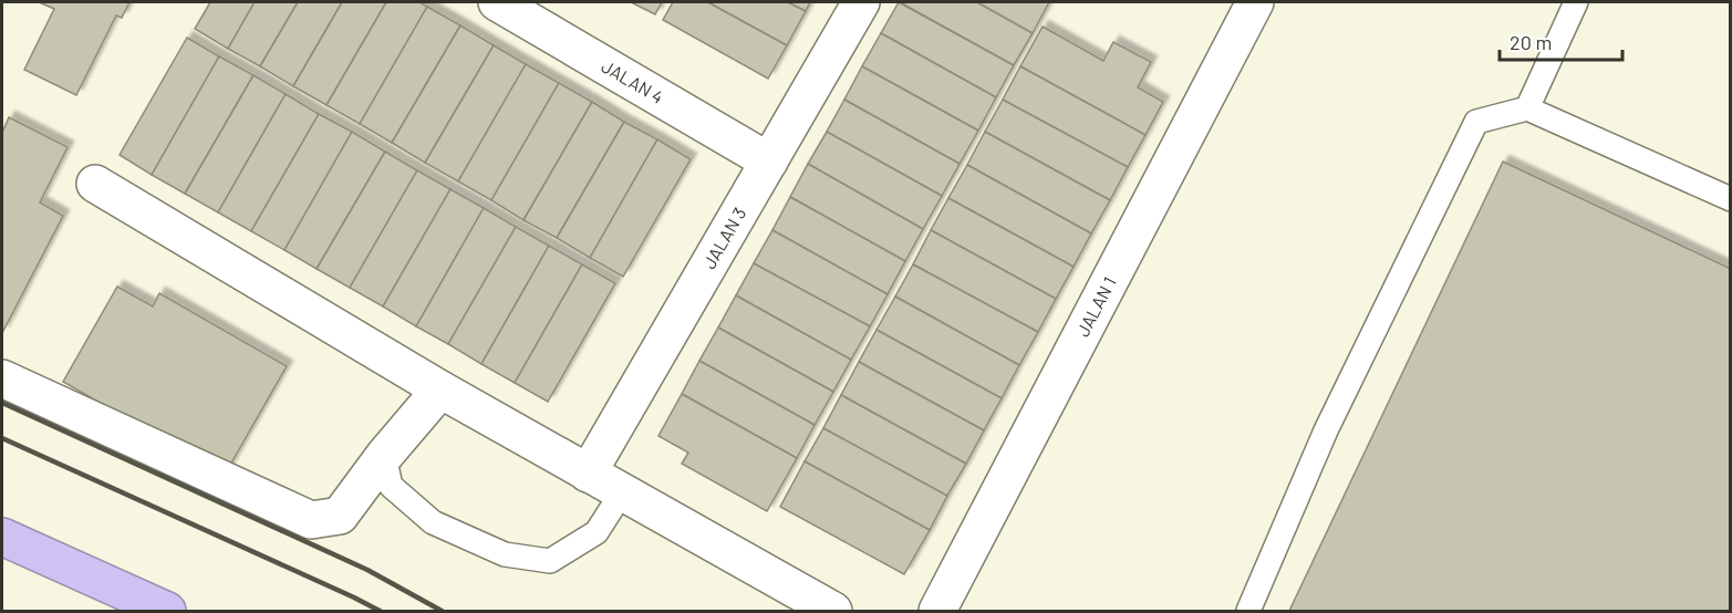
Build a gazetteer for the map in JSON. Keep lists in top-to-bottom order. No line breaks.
{"streets":{"street":["JALAN 4","JALAN 3","JALAN 1"]},"crossings":[["JALAN 4","JALAN 3"]],"scale_bar":"20 m"}
